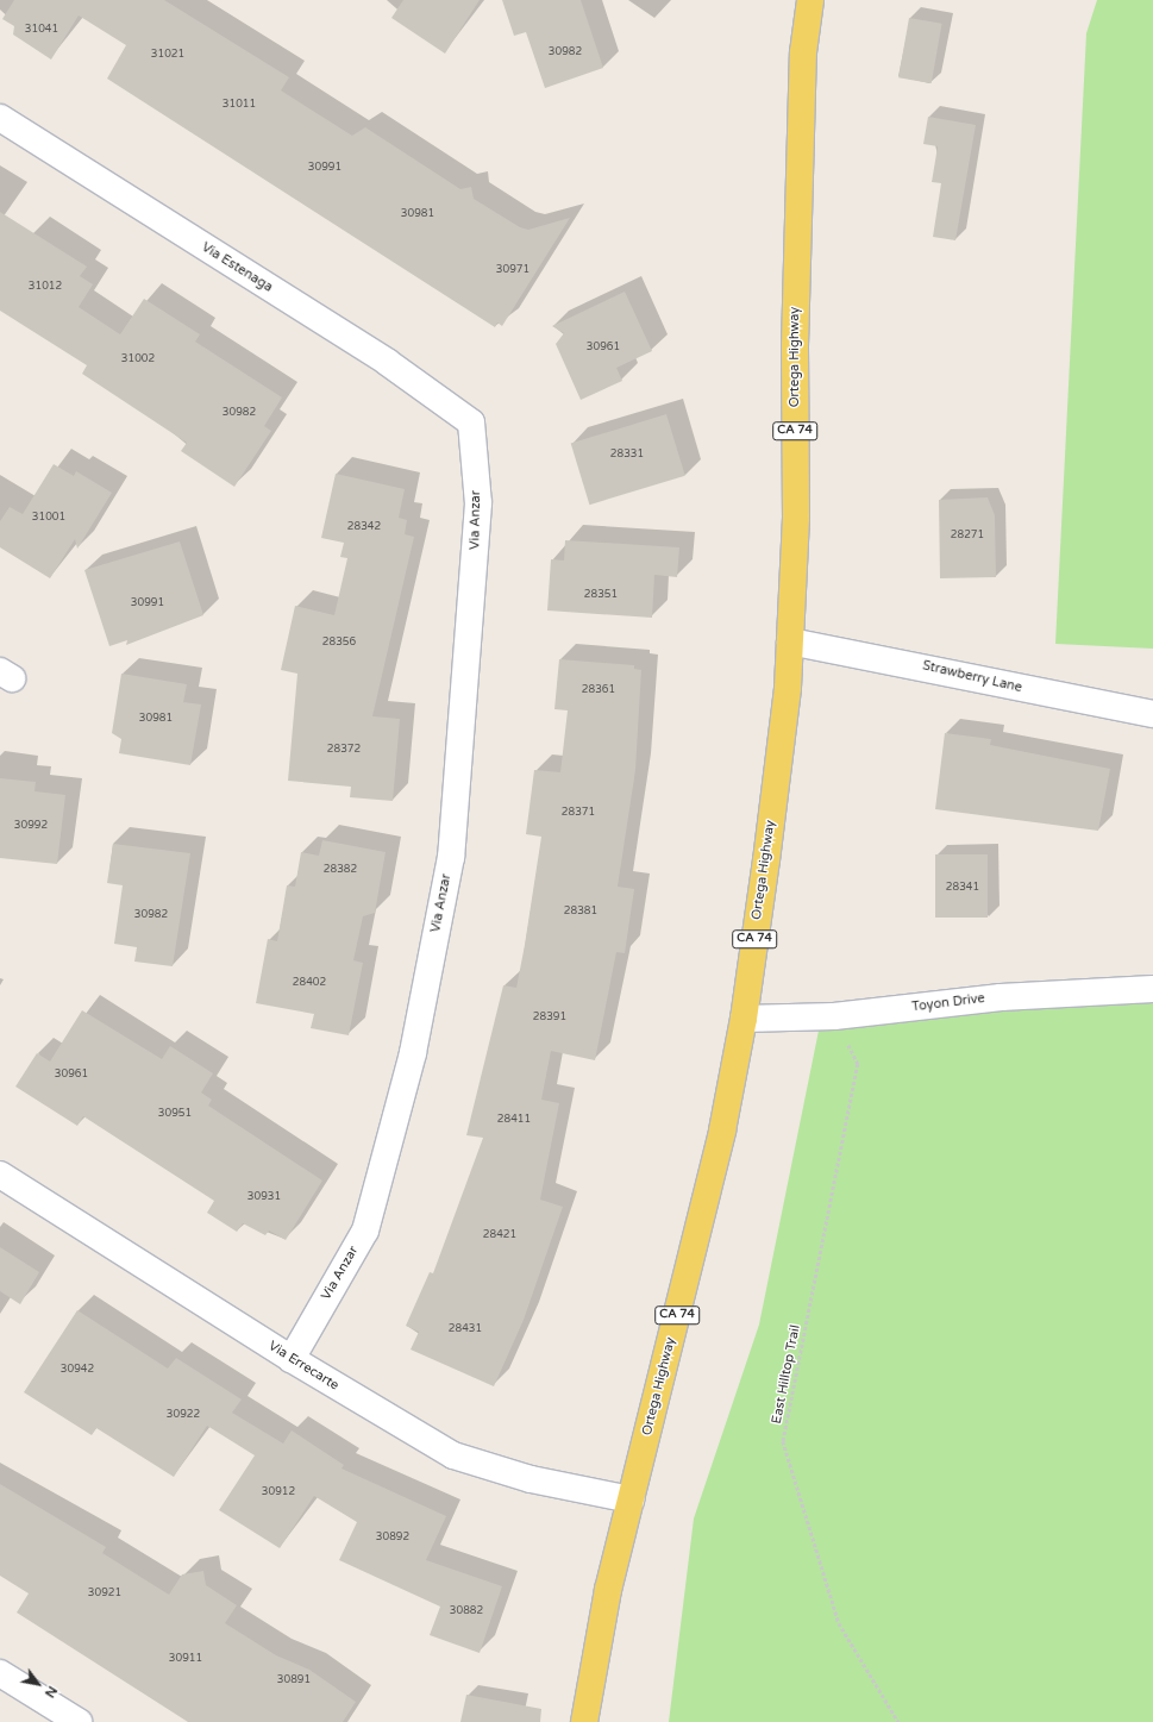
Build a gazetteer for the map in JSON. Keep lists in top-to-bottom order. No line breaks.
{"streets":{"main road":["Ortega Highway","CA 74"],"street":["Via Estenaga","Via Anzar","Strawberry Lane","Toyon Drive","Via Errecarte"],"path":["East Hilltop Trail"]},"crossings":[["Via Estenaga","Via Anzar"],["Ortega Highway","Strawberry Lane"],["Ortega Highway","Toyon Drive"],["Ortega Highway","Via Errecarte"],["Via Anzar","Via Errecarte"],["Toyon Drive","East Hilltop Trail"]],"house_numbers":["31041","30982","31021","31011","30991","30981","30971","31012","30961","31002","30982","28331","31001","28342","28271","28351","30991","28356","28361","30981","28372","28371","30992","28382","28341","28381","30982","28402","28391","30961","30951","28411","30931","28421","28431","30942","30922","30912","30892","30921","30882","30911","30891"],"north":"bottom right"}
